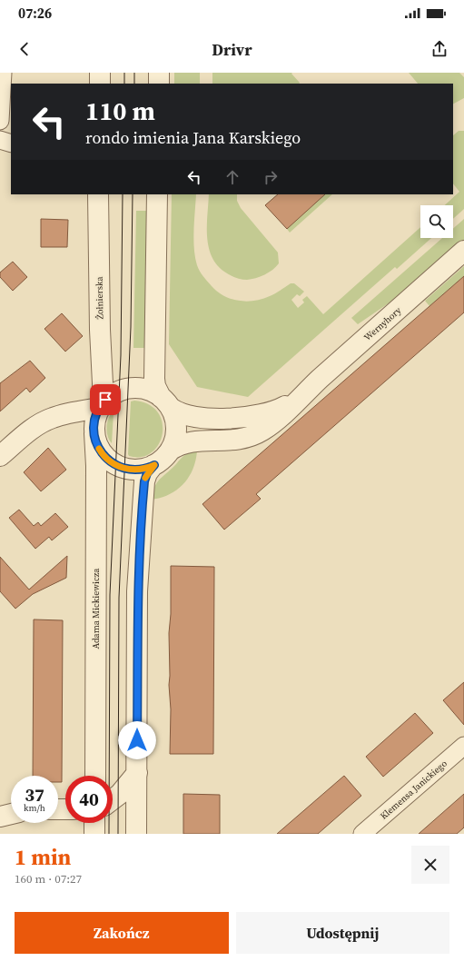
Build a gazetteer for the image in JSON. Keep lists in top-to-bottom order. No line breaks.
{"streets":{"street":["Żołnierska","Wernyhory","Adama Mickiewicza","Klemensa Janickiego"]},"crossings":[["Żołnierska","Wernyhory"],["Żołnierska","Adama Mickiewicza"],["Wernyhory","Adama Mickiewicza"]],"page":{"status":"07:26","header":"Drivr","turn":["110 m","rondo imienia Jana Karskiego"],"speed":"37 km/h","limit":"40","heading":["1 min","160 m · 07:27"],"buttons":["Zakończ","Udostępnij"]}}
